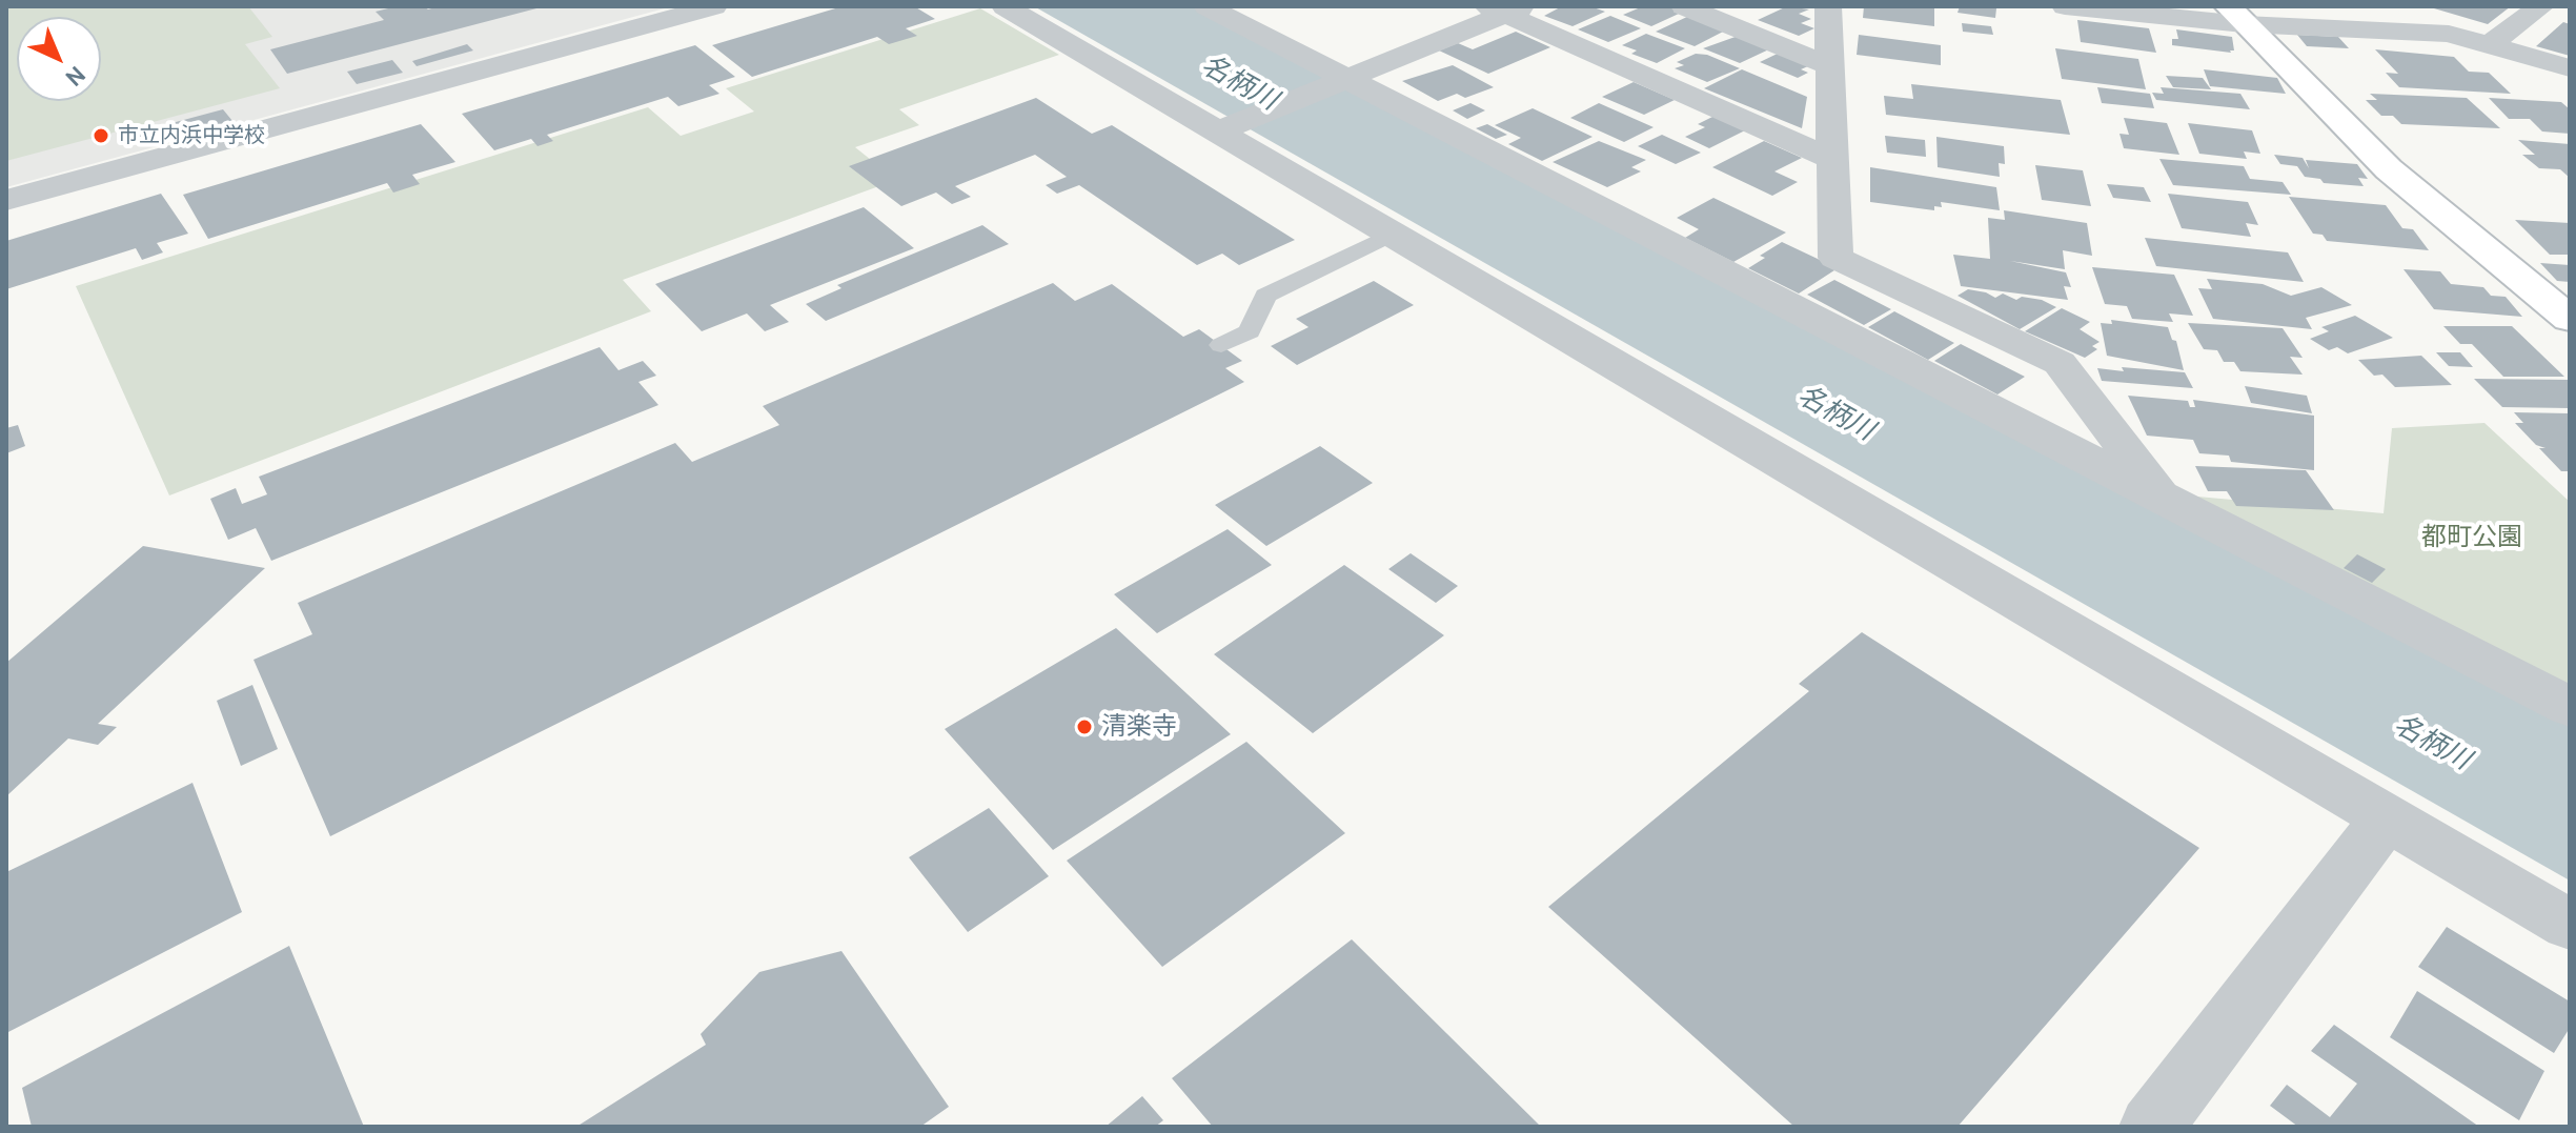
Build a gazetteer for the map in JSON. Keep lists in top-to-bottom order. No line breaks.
{"water":["名柄川"],"parks":["都町公園"],"places":["市立内浜中学校","清楽寺"],"north":"bottom right"}
